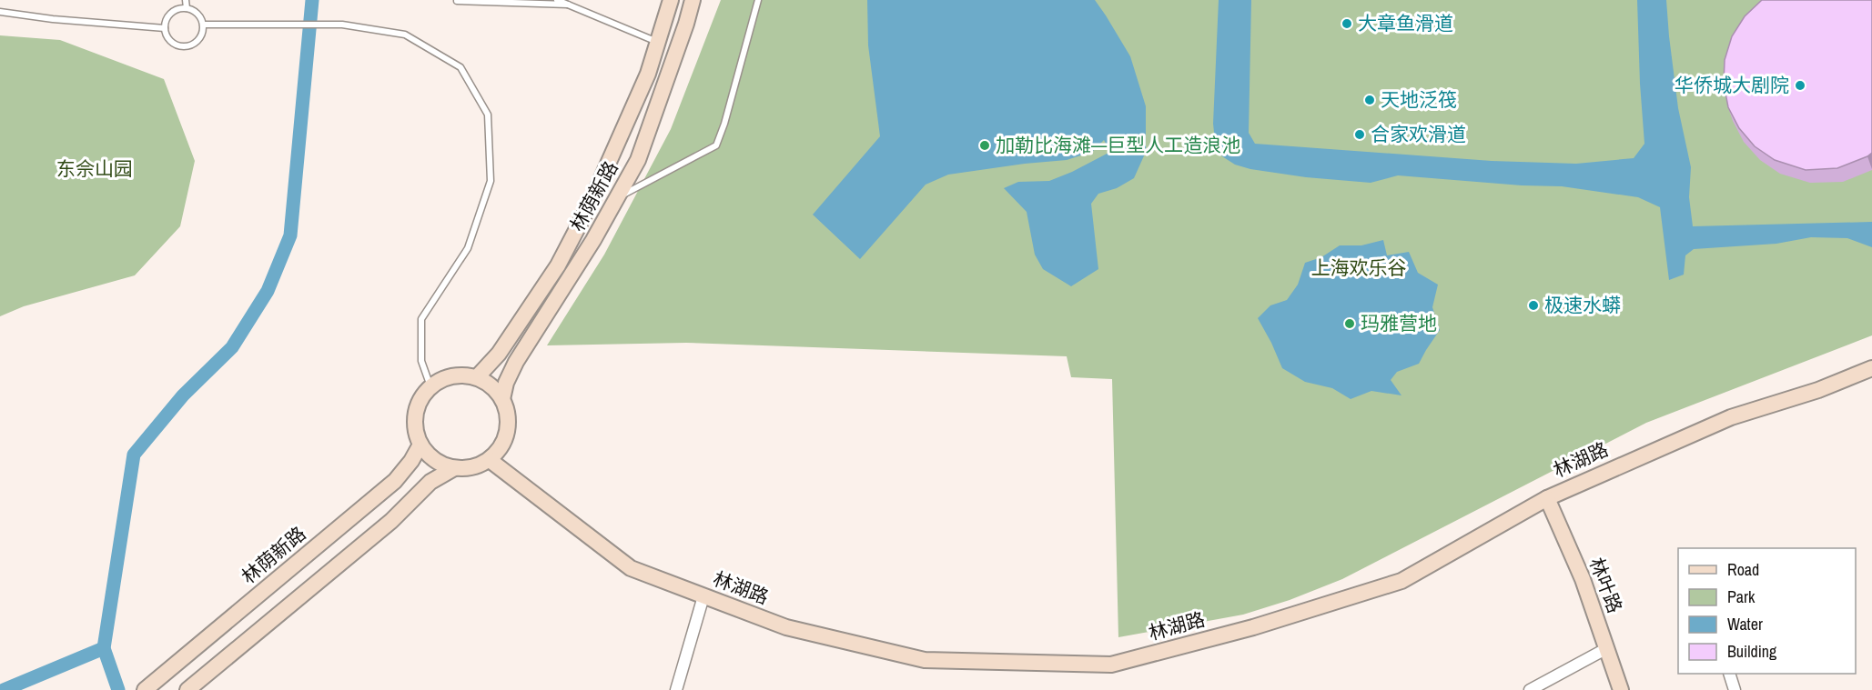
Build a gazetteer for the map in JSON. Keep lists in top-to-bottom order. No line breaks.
{"streets":{"main road":["林荫新路","林湖路","林叶路"]},"crossings":[["林荫新路","林湖路"],["林湖路","林叶路"]],"parks":["东佘山园","上海欢乐谷"],"places":["大章鱼滑道","华侨城大剧院","天地泛筏","合家欢滑道","加勒比海滩—巨型人工造浪池","极速水蟒","玛雅营地"],"legend":["Road","Park","Water","Building"]}
